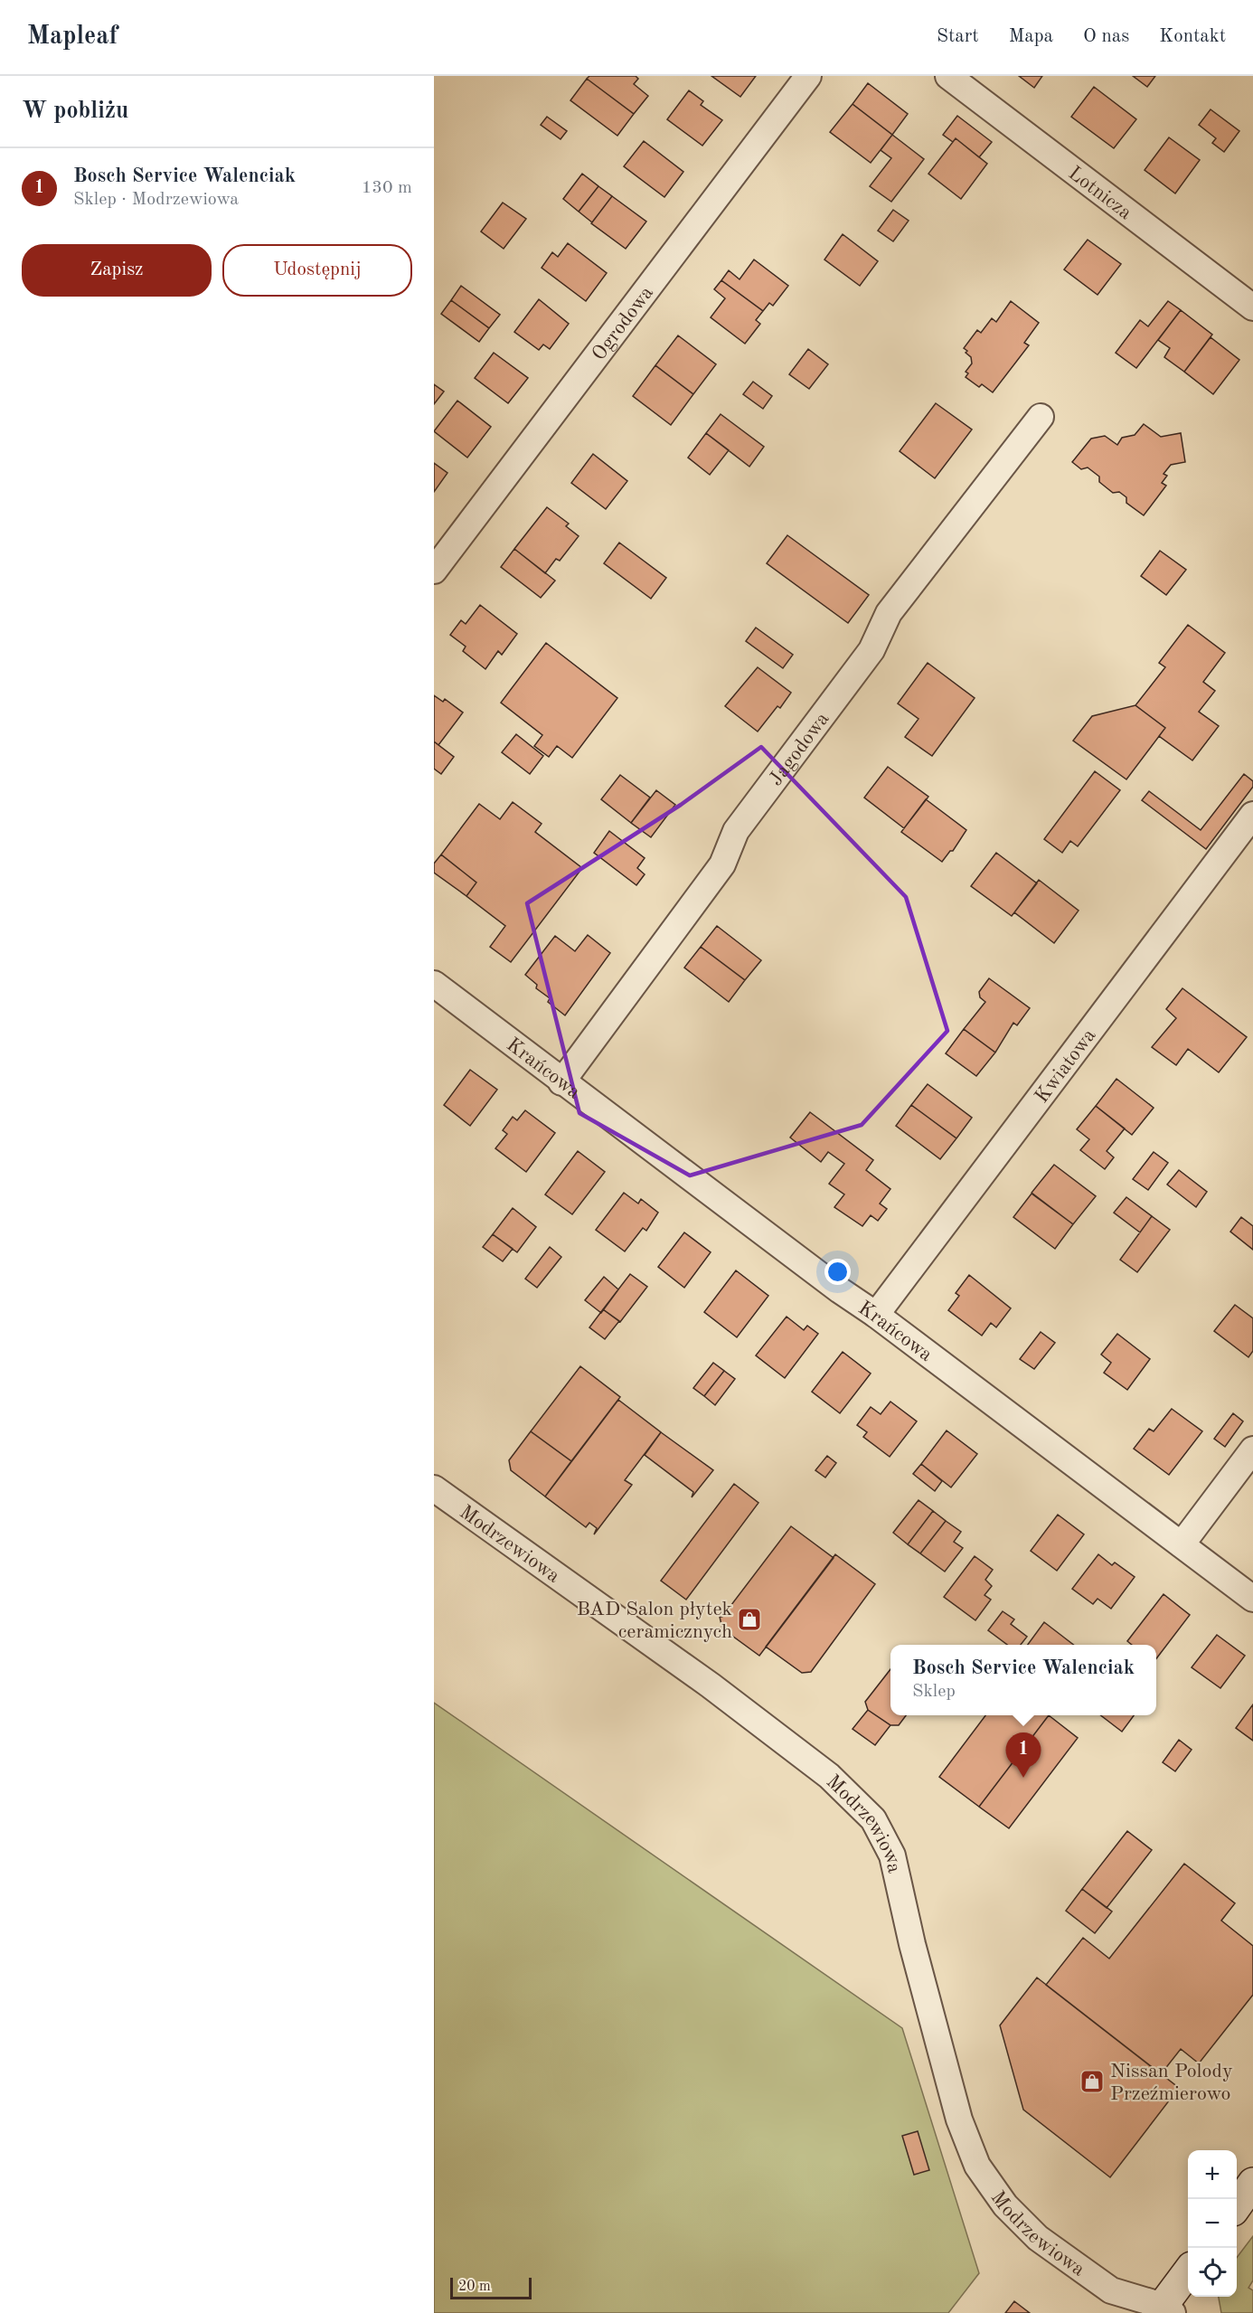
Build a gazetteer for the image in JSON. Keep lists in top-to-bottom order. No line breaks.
{"streets":{"street":["Lotnicza","Ogrodowa","Jagodowa","Kwiatowa","Krańcowa","Modrzewiowa"]},"crossings":[["Jagodowa","Krańcowa"],["Kwiatowa","Krańcowa"]],"places":{"shop":["BAD Salon płytek ceramicznych","Nissan Polody Przeźmierowo"]},"scale_bar":"20 m","page":{"header":"Mapleaf","nav":["Start","Mapa","O nas","Kontakt"],"heading":"W pobliżu","list":[{"mark":"1","name":"Bosch Service Walenciak","note":"Sklep · Modrzewiowa","value":"130 m"}],"buttons":["Zapisz","Udostępnij"],"popup":["Bosch Service Walenciak","Sklep"],"pins":"1","map_buttons":["+","−"],"scale":"20 m"}}
